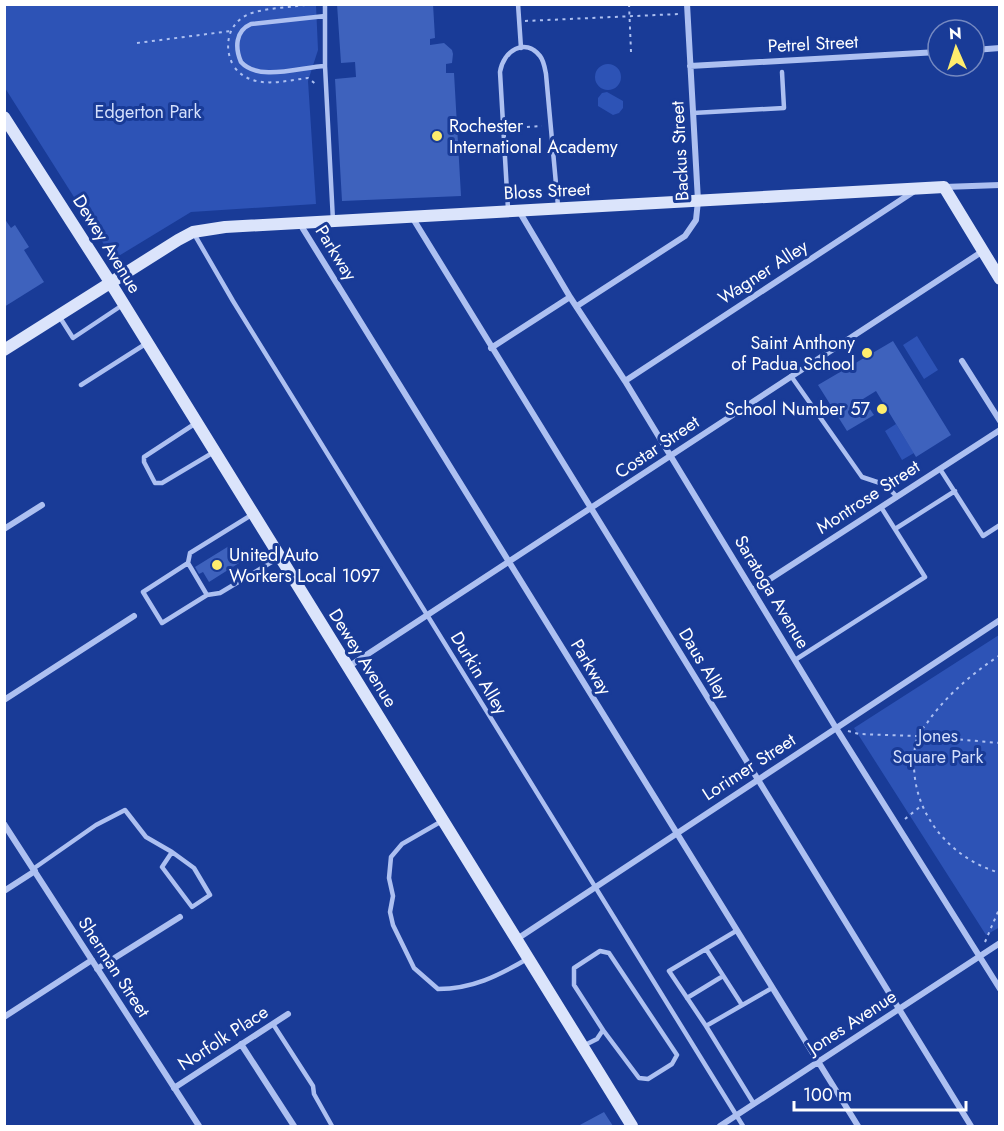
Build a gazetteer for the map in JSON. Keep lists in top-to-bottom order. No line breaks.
{"streets":{"street":["Petrel Street","Backus Street","Bloss Street","Dewey Avenue","Parkway","Wagner Alley","Costar Street","Montrose Street","Saratoga Avenue","Daus Alley","Lorimer Street","Sherman Street","Jones Avenue","Norfolk Place"],"lane":["Durkin Alley"]},"crossings":[["Petrel Street","Backus Street"],["Backus Street","Bloss Street"],["Backus Street","Saratoga Avenue"],["Bloss Street","Dewey Avenue"],["Bloss Street","Parkway"],["Bloss Street","Wagner Alley"],["Bloss Street","Saratoga Avenue"],["Bloss Street","Daus Alley"],["Bloss Street","Durkin Alley"],["Dewey Avenue","Costar Street"],["Dewey Avenue","Lorimer Street"],["Parkway","Costar Street"],["Parkway","Lorimer Street"],["Parkway","Jones Avenue"],["Wagner Alley","Saratoga Avenue"],["Costar Street","Saratoga Avenue"],["Costar Street","Daus Alley"],["Costar Street","Durkin Alley"],["Montrose Street","Saratoga Avenue"],["Saratoga Avenue","Lorimer Street"],["Saratoga Avenue","Jones Avenue"],["Daus Alley","Lorimer Street"],["Daus Alley","Jones Avenue"],["Durkin Alley","Lorimer Street"],["Durkin Alley","Jones Avenue"],["Sherman Street","Norfolk Place"]],"parks":["Edgerton Park","Jones Square Park"],"places":["Rochester International Academy","Saint Anthony of Padua School","School Number 57","United Auto Workers Local 1097"],"scale_bar":"100 m","north":"top"}
